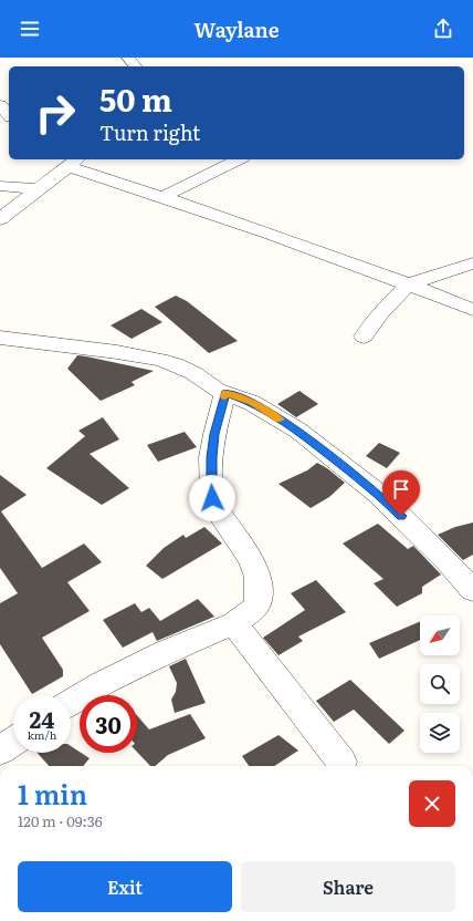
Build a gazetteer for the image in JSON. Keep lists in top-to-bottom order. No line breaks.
{"north":"bottom left","page":{"header":"Waylane","turn":["50 m","Turn right"],"speed":"24 km/h","limit":"30","heading":["1 min","120 m · 09:36"],"buttons":["Exit","Share"]}}
